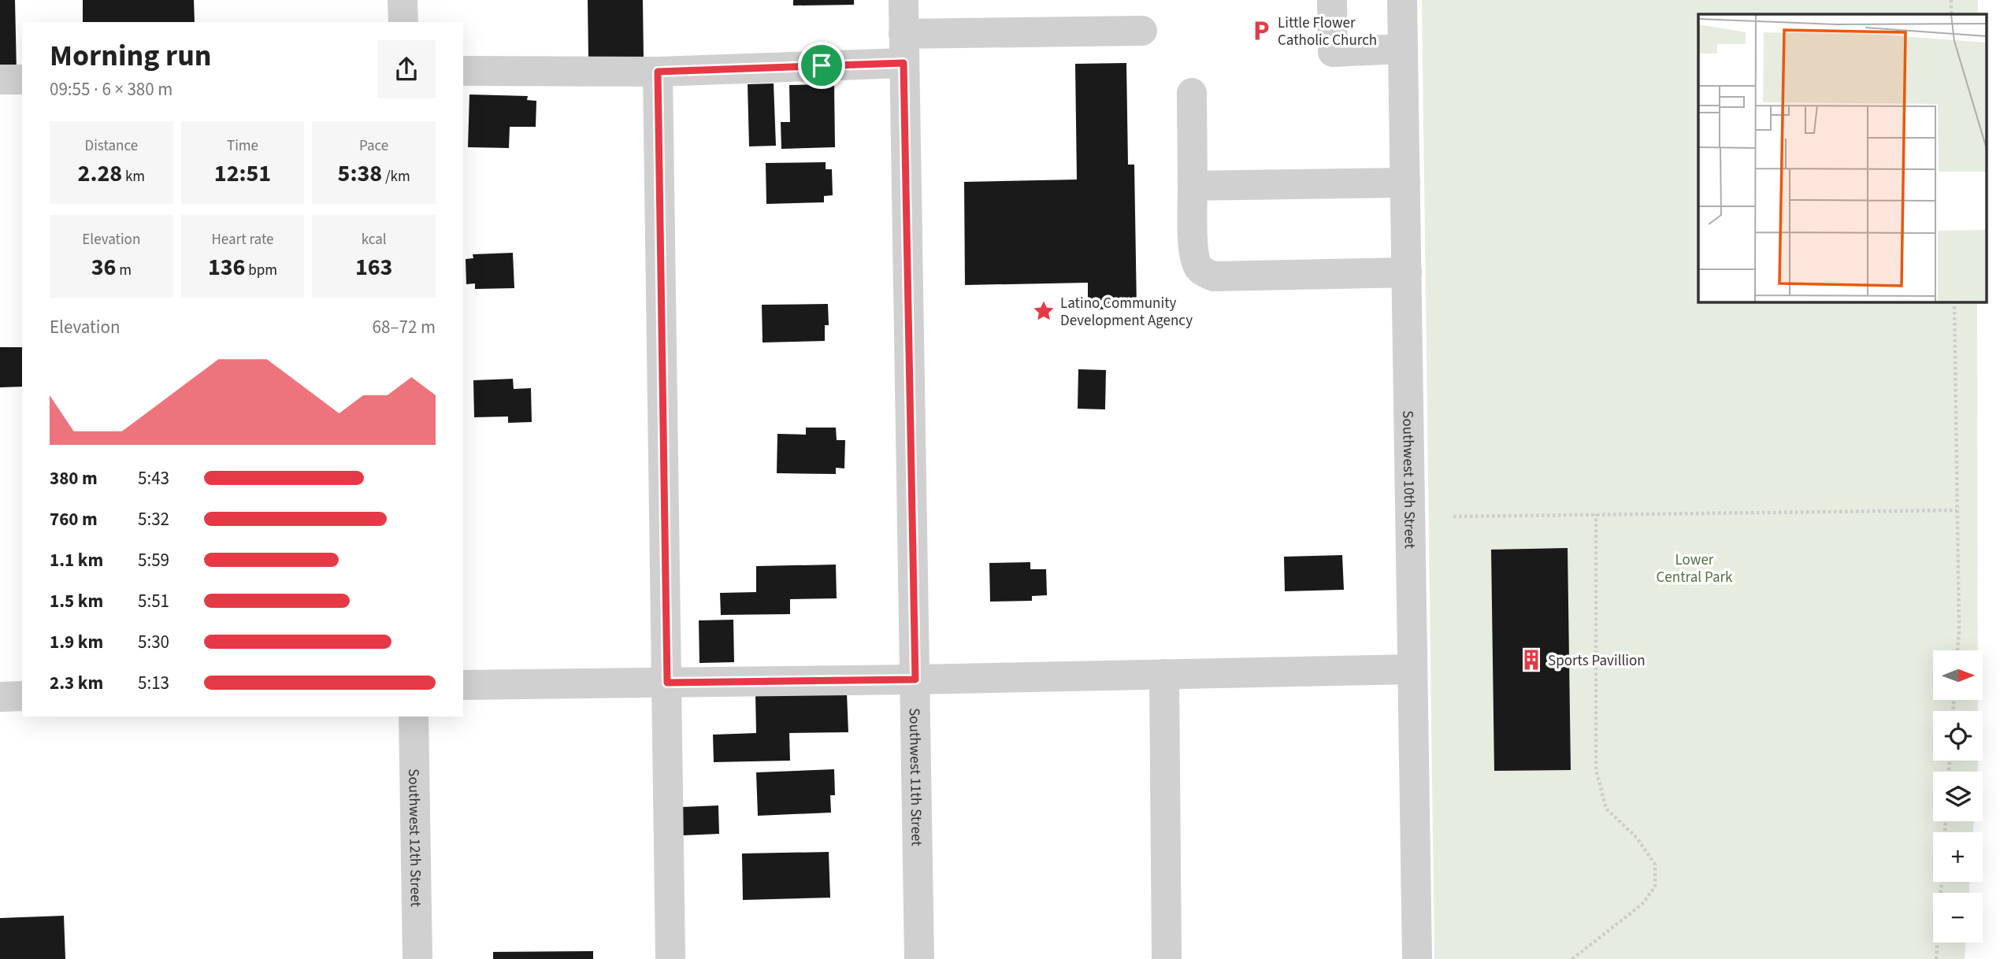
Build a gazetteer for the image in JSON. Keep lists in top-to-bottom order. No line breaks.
{"streets":{"street":["Southwest 10th Street","Southwest 11th Street","Southwest 12th Street"]},"parks":["Lower Central Park"],"places":{"parking":["Little Flower Catholic Church"],"place":["Latino Community Development Agency"],"building":["Sports Pavillion"]},"north":"right","page":{"heading":["Morning run","09:55 · 6 × 380 m"],"stats":[["Distance","2.28 km"],["Time","12:51"],["Pace","5:38 /km"],["Elevation","36 m"],["Heart rate","136 bpm"],["kcal","163"]],"chart":["Elevation","68–72 m"],"list":[{"name":"380 m","note":"5:43"},{"name":"760 m","note":"5:32"},{"name":"1.1 km","note":"5:59"},{"name":"1.5 km","note":"5:51"},{"name":"1.9 km","note":"5:30"},{"name":"2.3 km","note":"5:13"}],"map_buttons":["+","−"]}}
